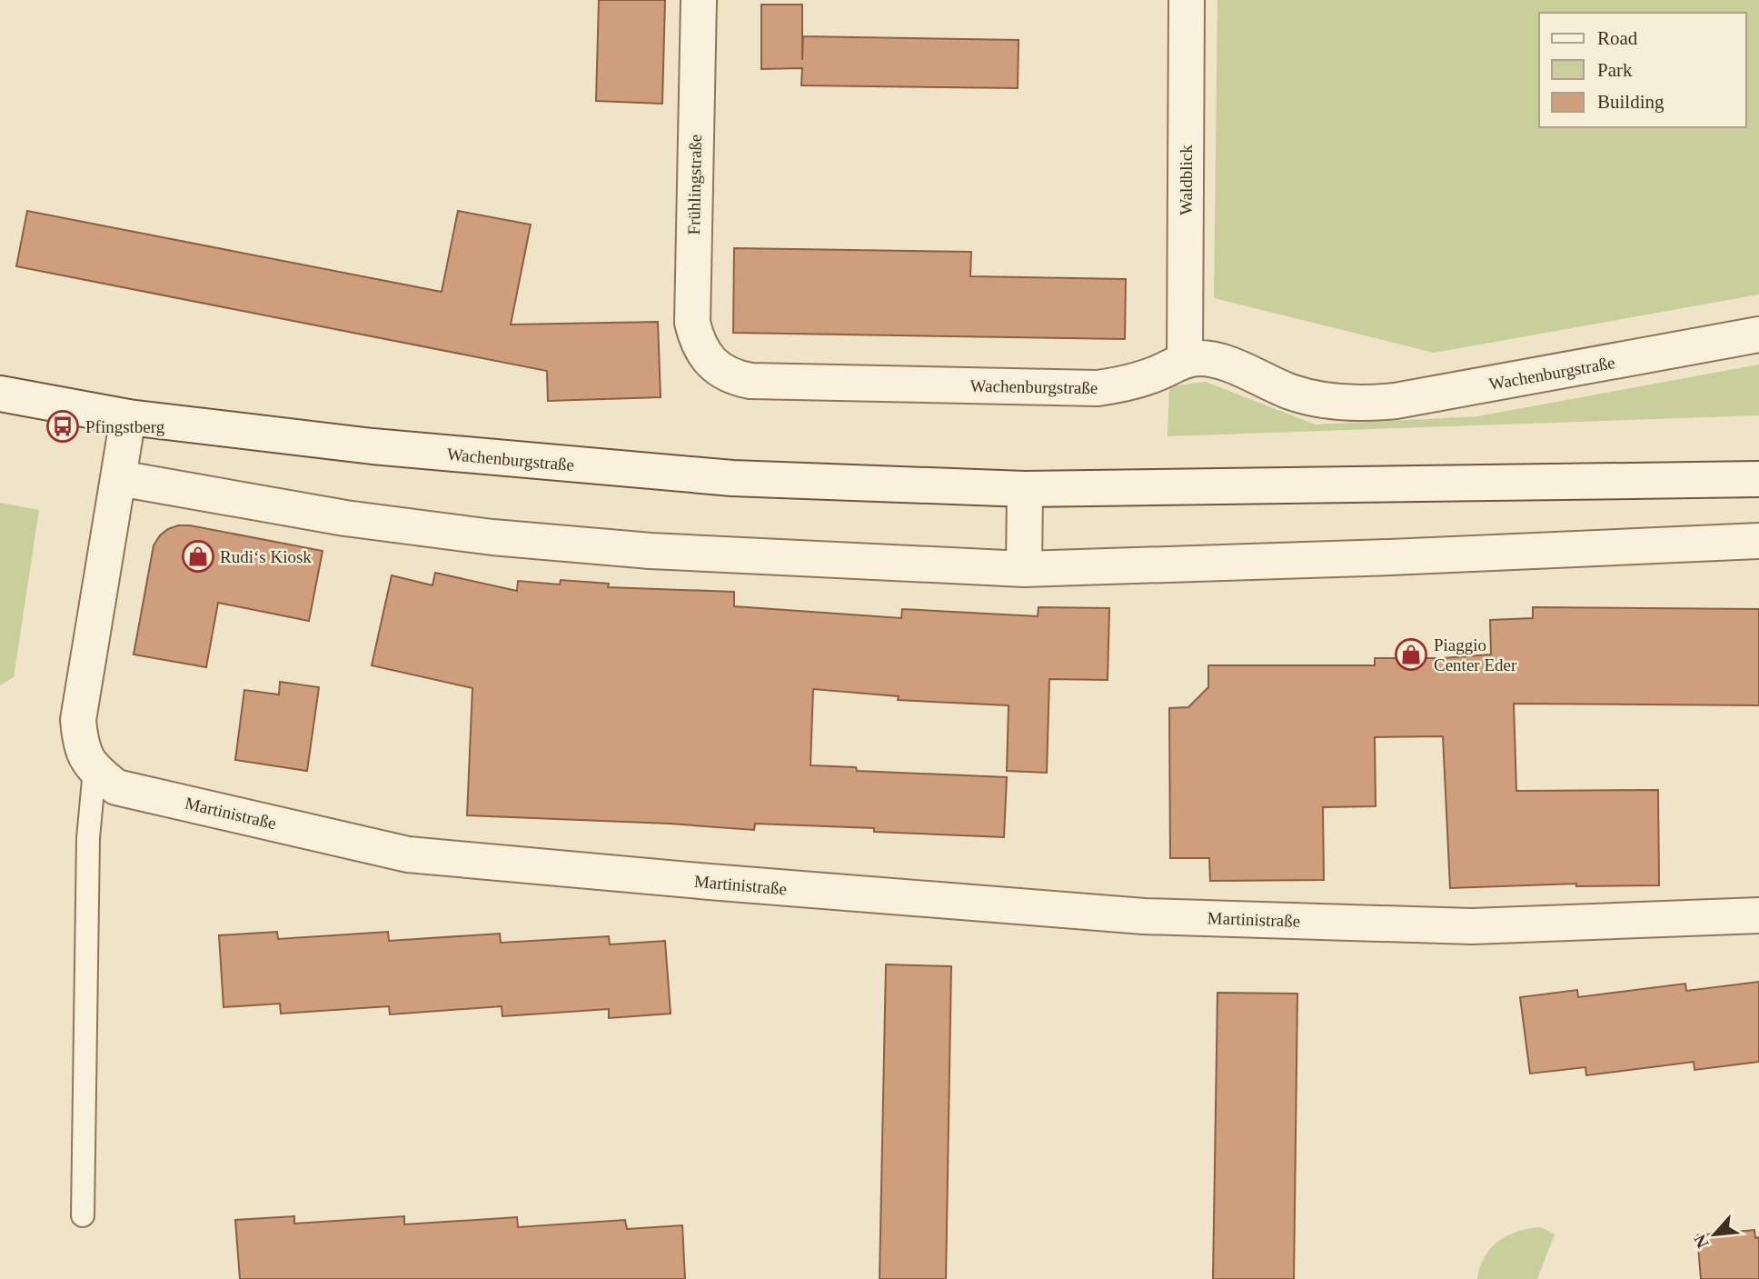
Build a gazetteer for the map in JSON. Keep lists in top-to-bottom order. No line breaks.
{"streets":{"street":["Waldblick","Frühlingstraße","Wachenburgstraße","Martinistraße"]},"crossings":[["Waldblick","Wachenburgstraße"],["Frühlingstraße","Wachenburgstraße"],["Wachenburgstraße","Martinistraße"]],"places":{"bus stop":["Pfingstberg"],"shop":["Rudi‘s Kiosk","Piaggio Center Eder"]},"legend":["Road","Park","Building"],"north":"bottom left"}
